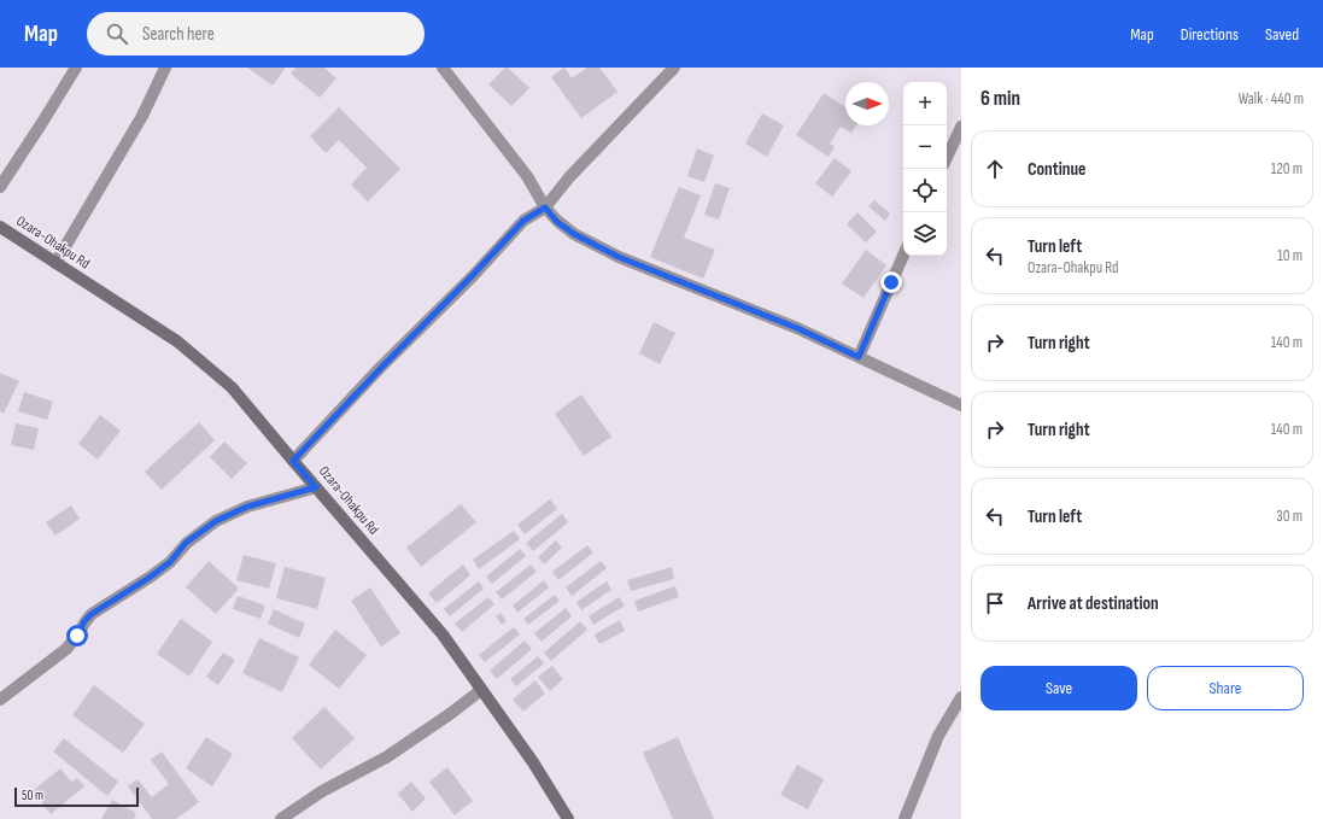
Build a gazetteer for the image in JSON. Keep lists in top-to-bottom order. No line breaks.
{"streets":{"main road":["Ozara-Ohakpu Rd"]},"scale_bar":"50 m","north":"right","page":{"header":"Map","search":"Search here","nav":["Map","Directions","Saved"],"heading":["6 min","Walk · 440 m"],"map_buttons":["+","−"],"list":[["Continue","120 m"],["Turn left","Ozara-Ohakpu Rd","10 m"],["Turn right","140 m"],["Turn right","140 m"],["Turn left","30 m"],"Arrive at destination"],"buttons":["Save","Share"],"scale":"50 m"}}
